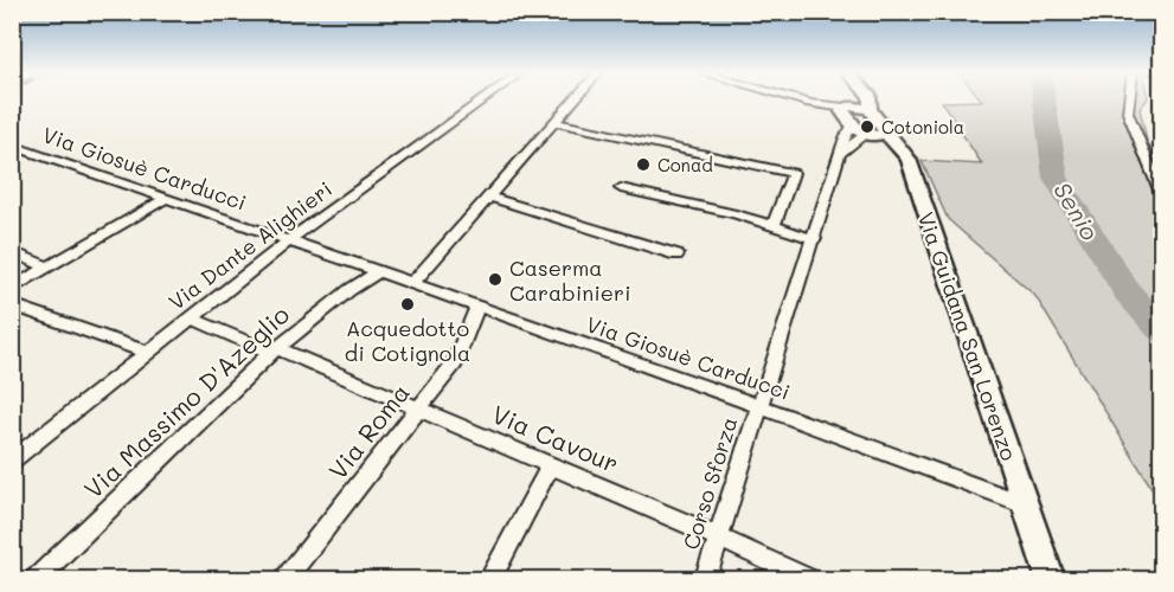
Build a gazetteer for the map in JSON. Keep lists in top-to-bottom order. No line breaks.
{"streets":{"street":["Via Giosuè Carducci","Via Dante Alighieri","Via Guidana San Lorenzo","Via Massimo D'Azeglio","Via Roma","Via Cavour","Corso Sforza"]},"crossings":[["Via Giosuè Carducci","Via Dante Alighieri"],["Via Giosuè Carducci","Via Guidana San Lorenzo"],["Via Giosuè Carducci","Via Massimo D'Azeglio"],["Via Giosuè Carducci","Via Roma"],["Via Giosuè Carducci","Corso Sforza"],["Via Dante Alighieri","Via Cavour"],["Via Massimo D'Azeglio","Via Cavour"],["Via Roma","Via Cavour"],["Via Cavour","Corso Sforza"]],"water":["Senio"],"places":["Cotoniola","Conad","Caserma Carabinieri","Acquedotto di Cotignola"]}
